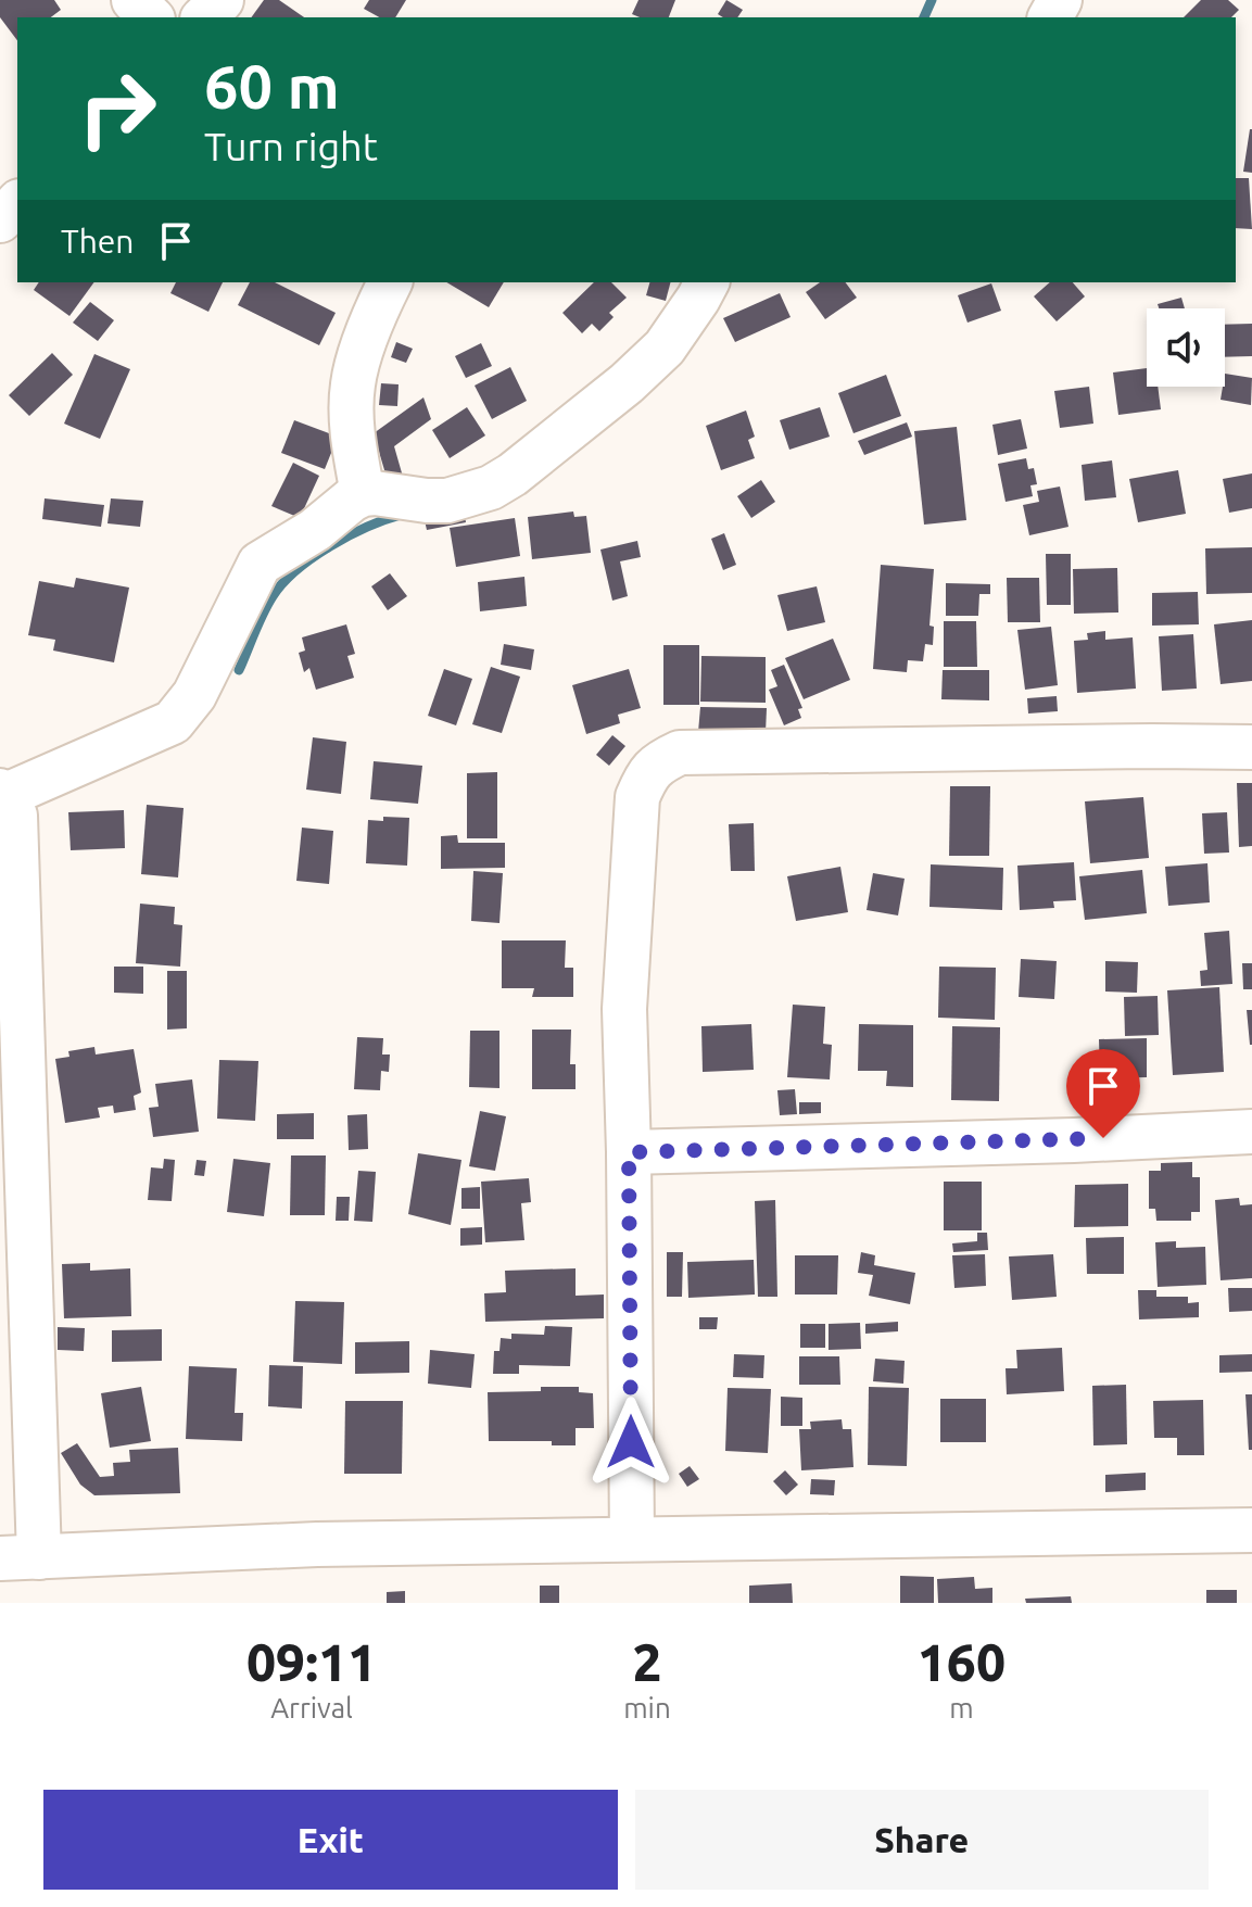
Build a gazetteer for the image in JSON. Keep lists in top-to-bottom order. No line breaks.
{"page":{"turn":["60 m","Turn right"],"then":"Then","eta":["09:11","Arrival","2","min","160","m"],"buttons":["Exit","Share"]}}
